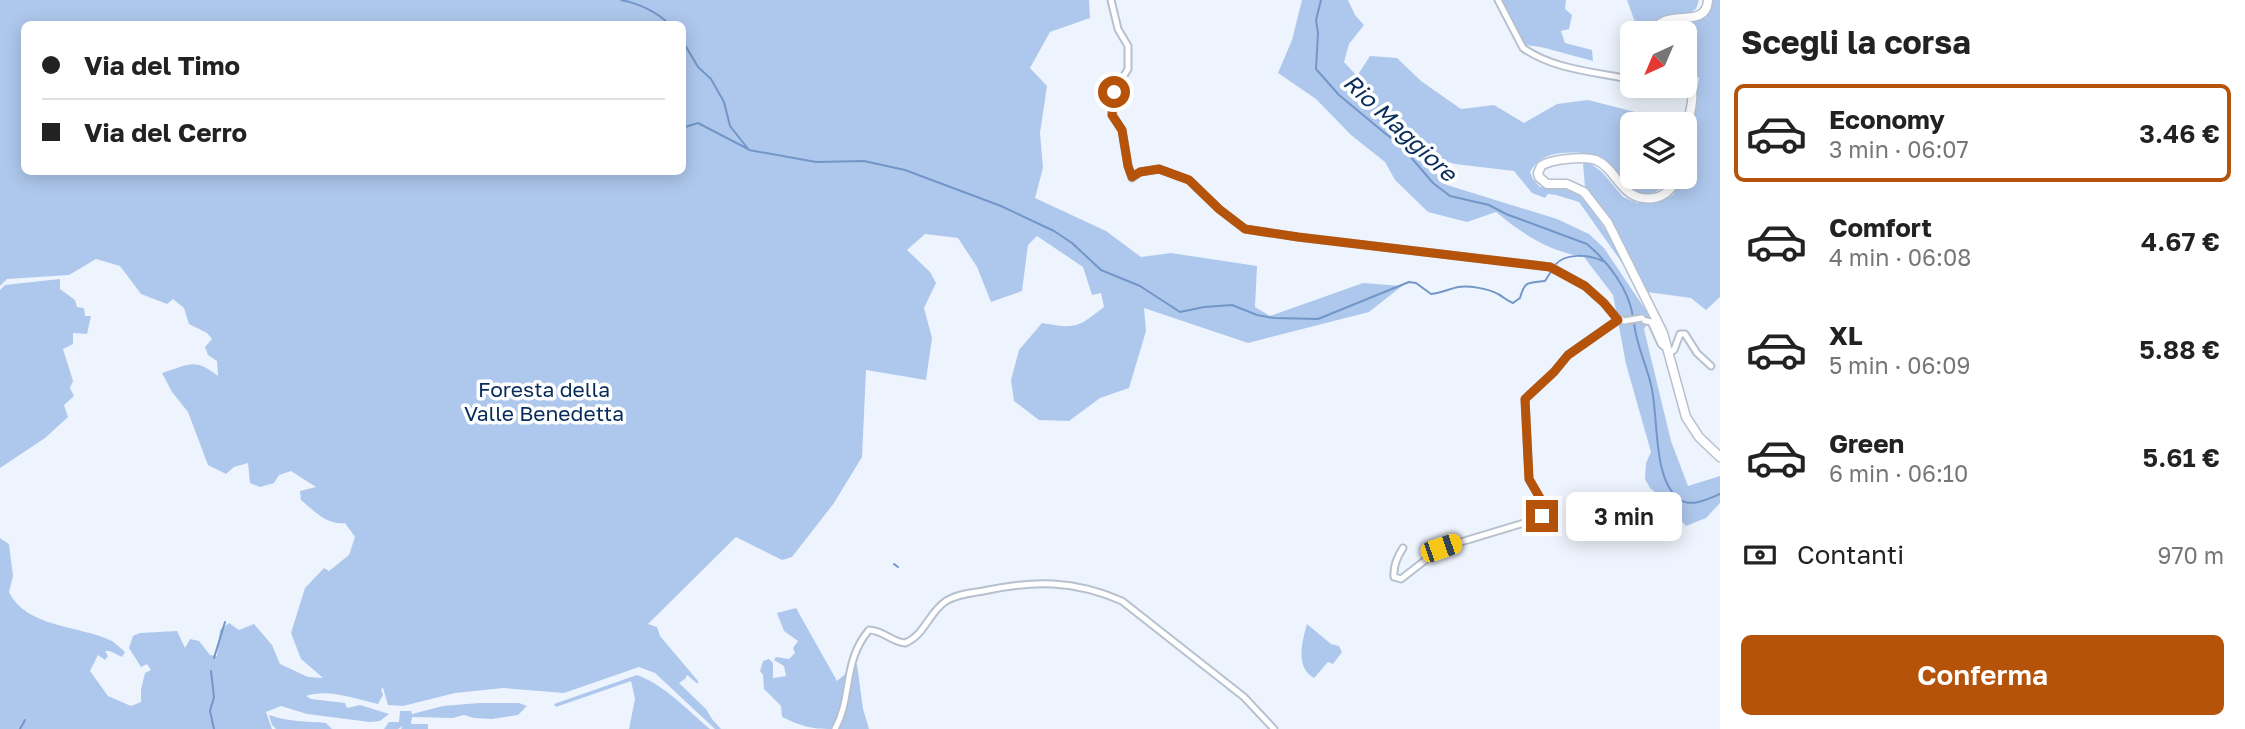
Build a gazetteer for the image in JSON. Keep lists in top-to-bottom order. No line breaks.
{"water":["Rio Maggiore"],"parks":["Foresta della Valle Benedetta"],"north":"bottom left","page":{"heading":"Scegli la corsa","banner":["Via del Timo","Via del Cerro"],"list":[{"name":"Economy","note":"3 min · 06:07","value":"3.46 €"},{"name":"Comfort","note":"4 min · 06:08","value":"4.67 €"},{"name":"XL","note":"5 min · 06:09","value":"5.88 €"},{"name":"Green","note":"6 min · 06:10","value":"5.61 €"}],"bubble":"3 min","pay":["Contanti","970 m"],"buttons":"Conferma"}}
